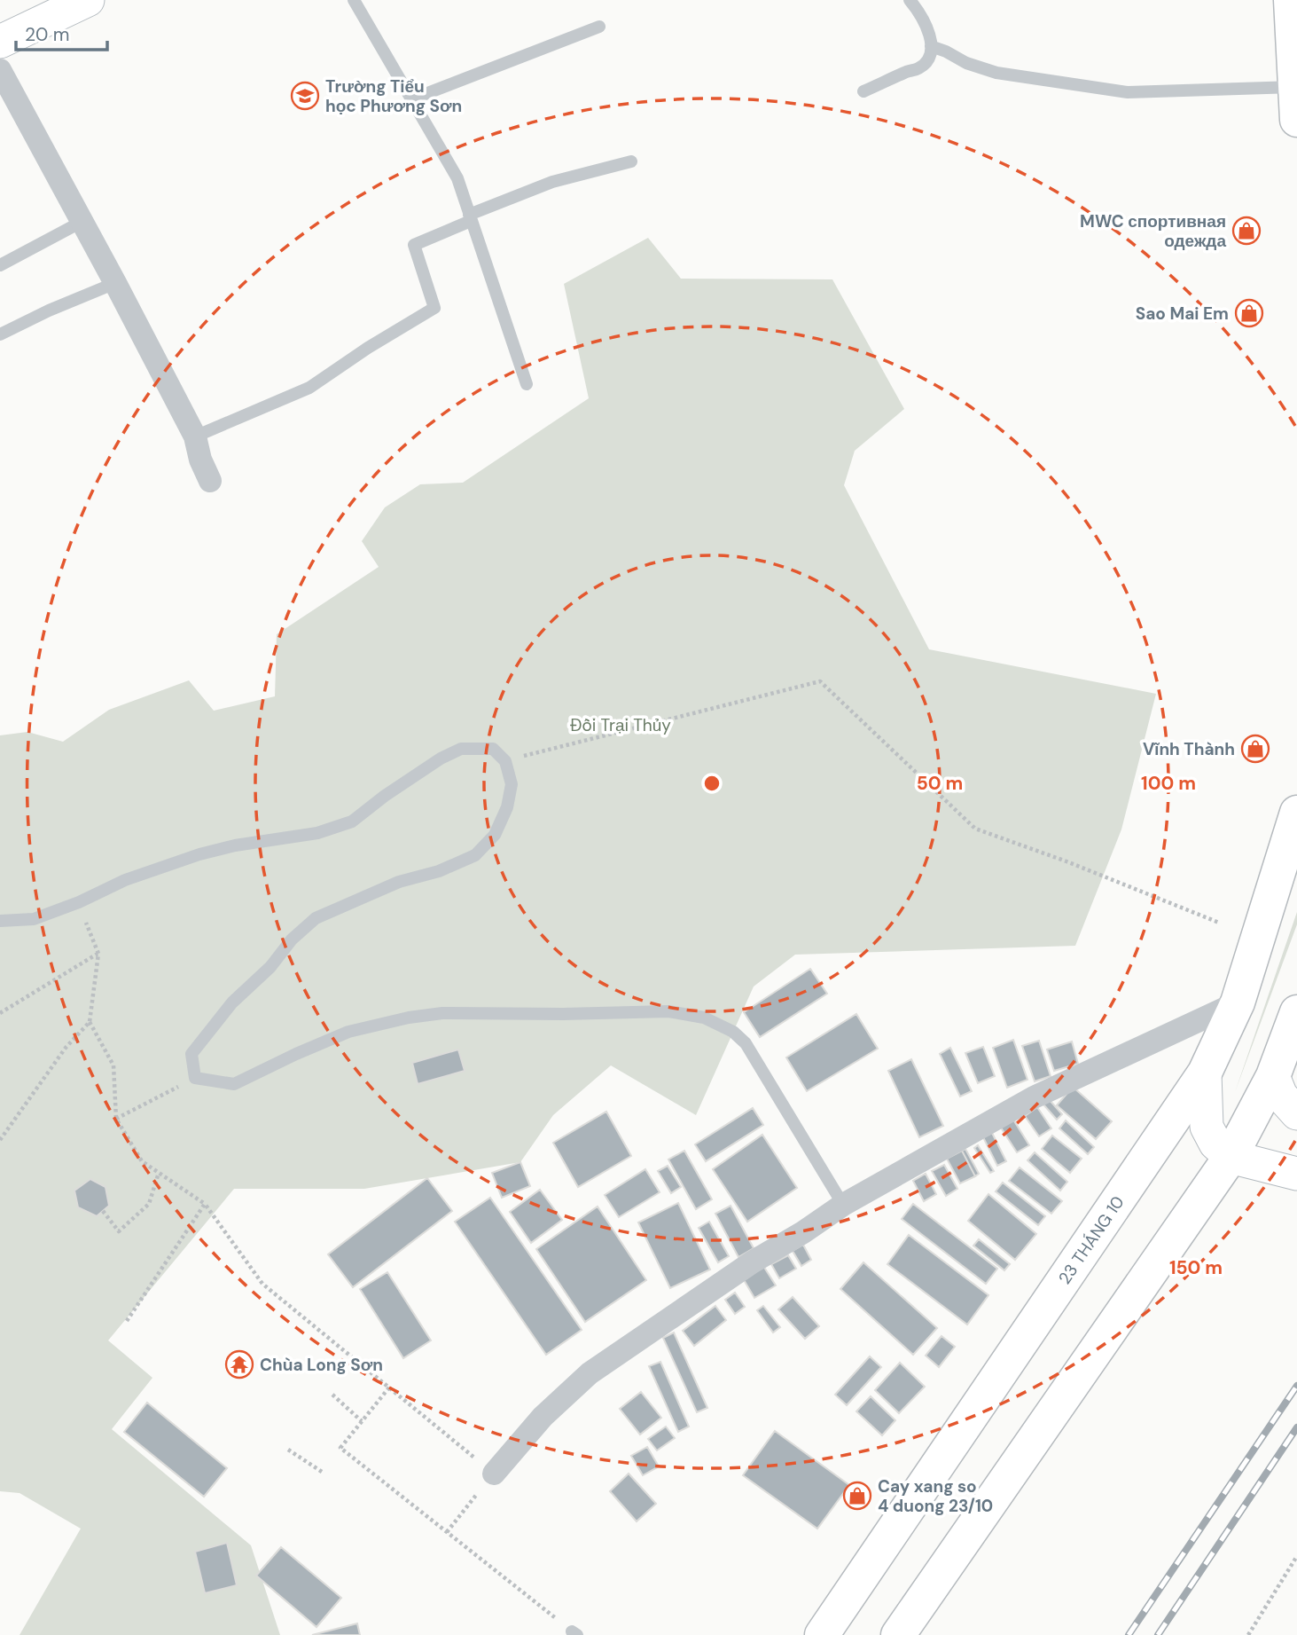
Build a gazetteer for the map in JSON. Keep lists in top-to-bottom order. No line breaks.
{"streets":{"main road":["23 THÁNG 10"]},"parks":["Đồi Trại Thủy"],"places":{"school or university":["Trường Tiểu học Phương Sơn"],"shop":["MWC спортивная одежда","Sao Mai Em","Vĩnh Thành","Cay xang so 4 duong 23/10"],"temple":["Chùa Long Sơn"]},"scale_bar":"20 m","rings":["50 m","100 m","150 m"]}
